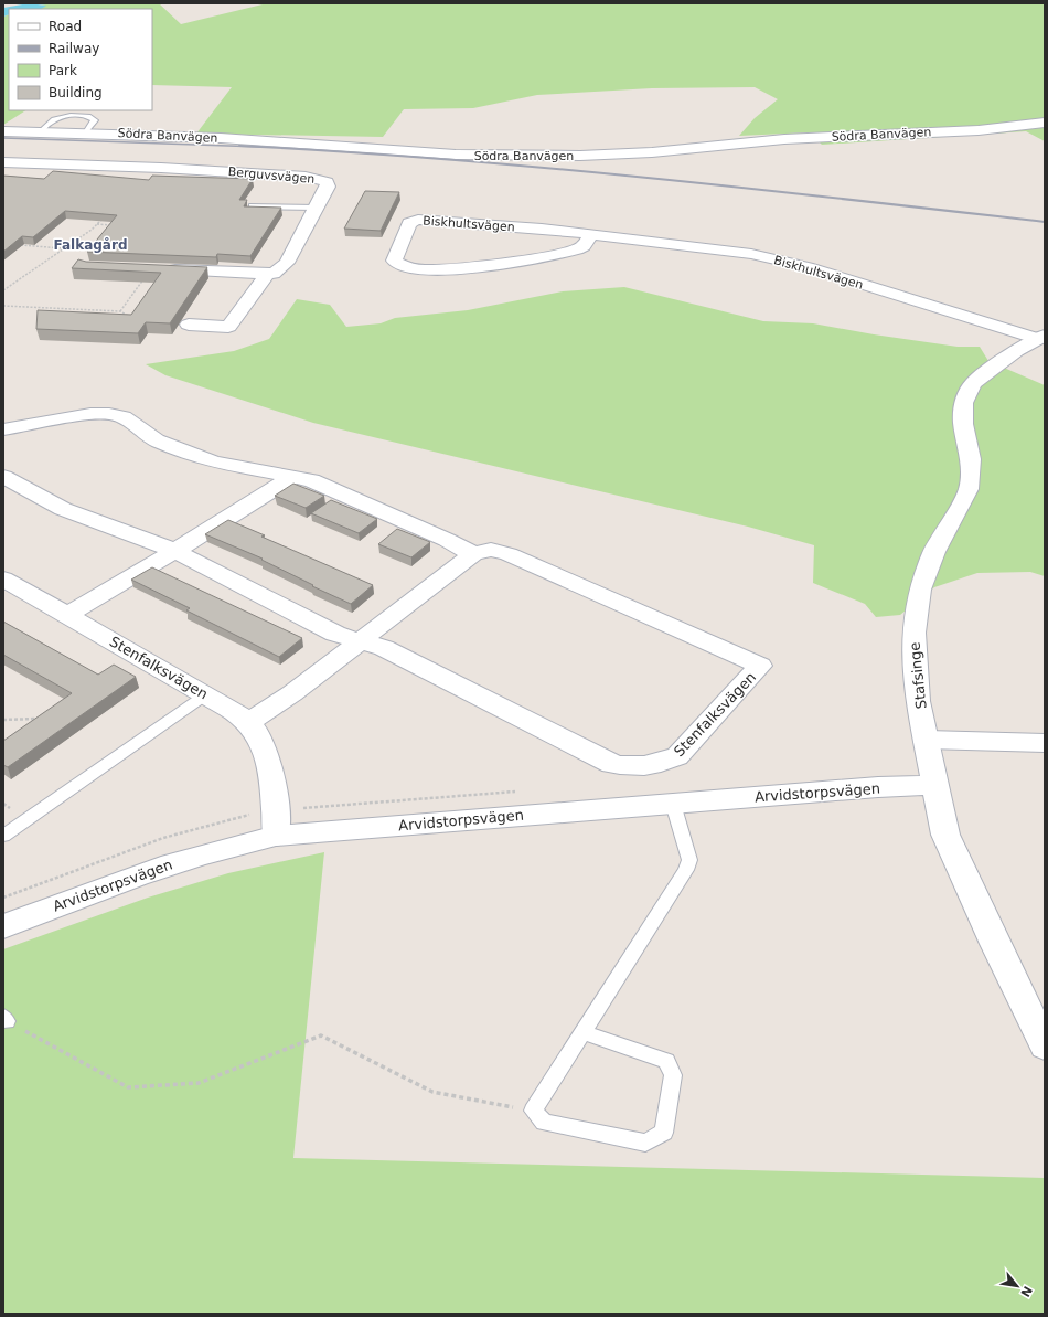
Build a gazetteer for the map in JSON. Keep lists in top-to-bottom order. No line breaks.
{"streets":{"street":["Södra Banvägen","Berguvsvägen","Biskhultsvägen","Stenfalksvägen","Stafsinge","Arvidstorpsvägen"]},"crossings":[["Biskhultsvägen","Stafsinge"],["Stenfalksvägen","Arvidstorpsvägen"],["Stafsinge","Arvidstorpsvägen"]],"districts":["Falkagård"],"legend":["Road","Railway","Park","Building"],"north":"bottom right"}
